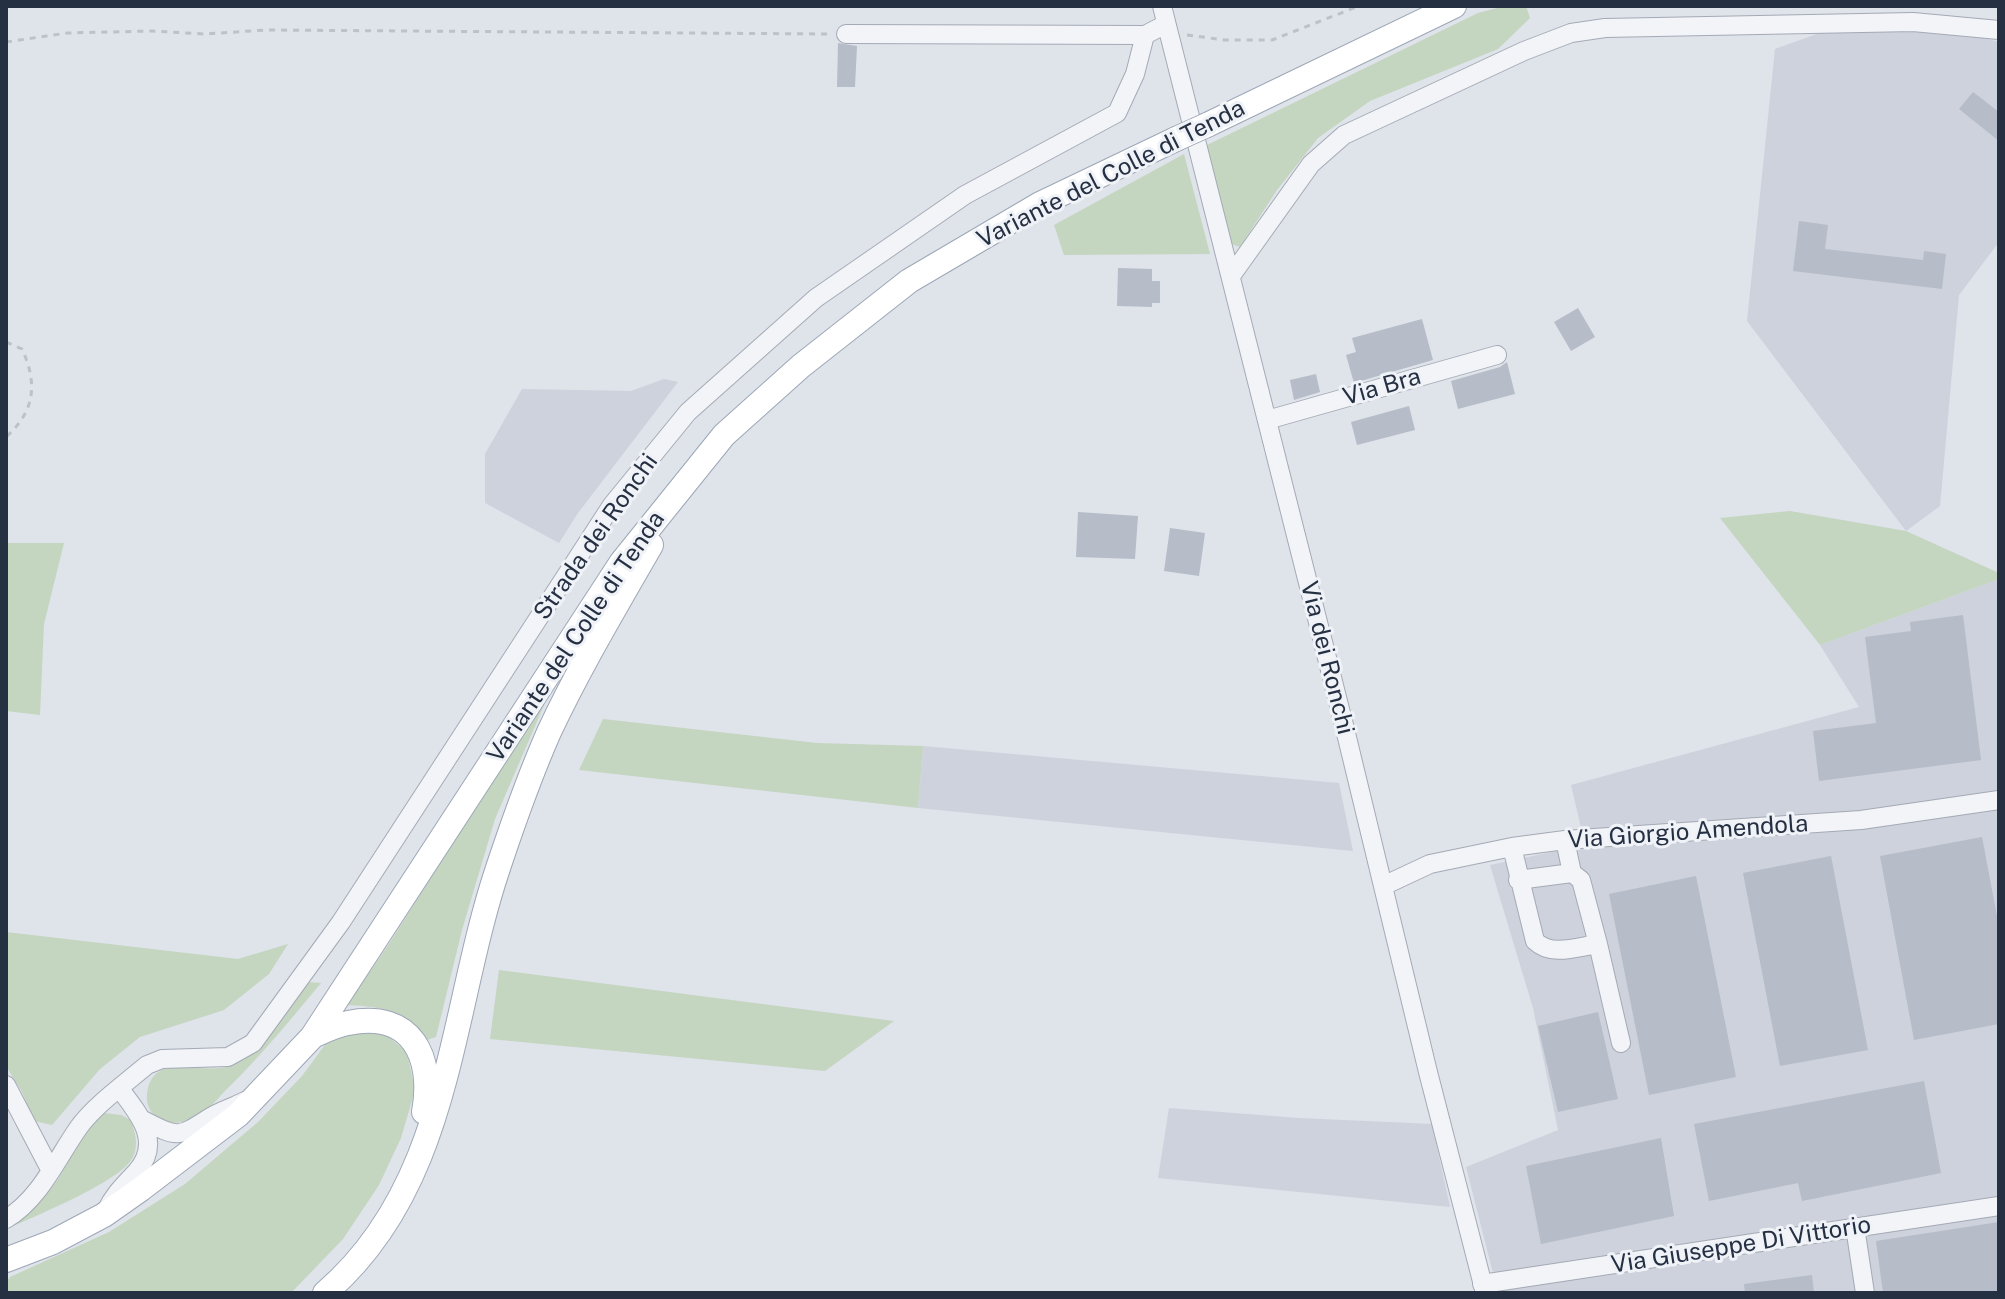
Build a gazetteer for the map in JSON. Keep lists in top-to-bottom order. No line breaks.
{"streets":{"main road":["Variante del Colle di Tenda"],"street":["Via Bra","Strada dei Ronchi","Via dei Ronchi","Via Giorgio Amendola","Via Giuseppe Di Vittorio"]},"crossings":[["Via Bra","Via dei Ronchi"],["Via dei Ronchi","Via Giorgio Amendola"],["Via dei Ronchi","Via Giuseppe Di Vittorio"]]}
